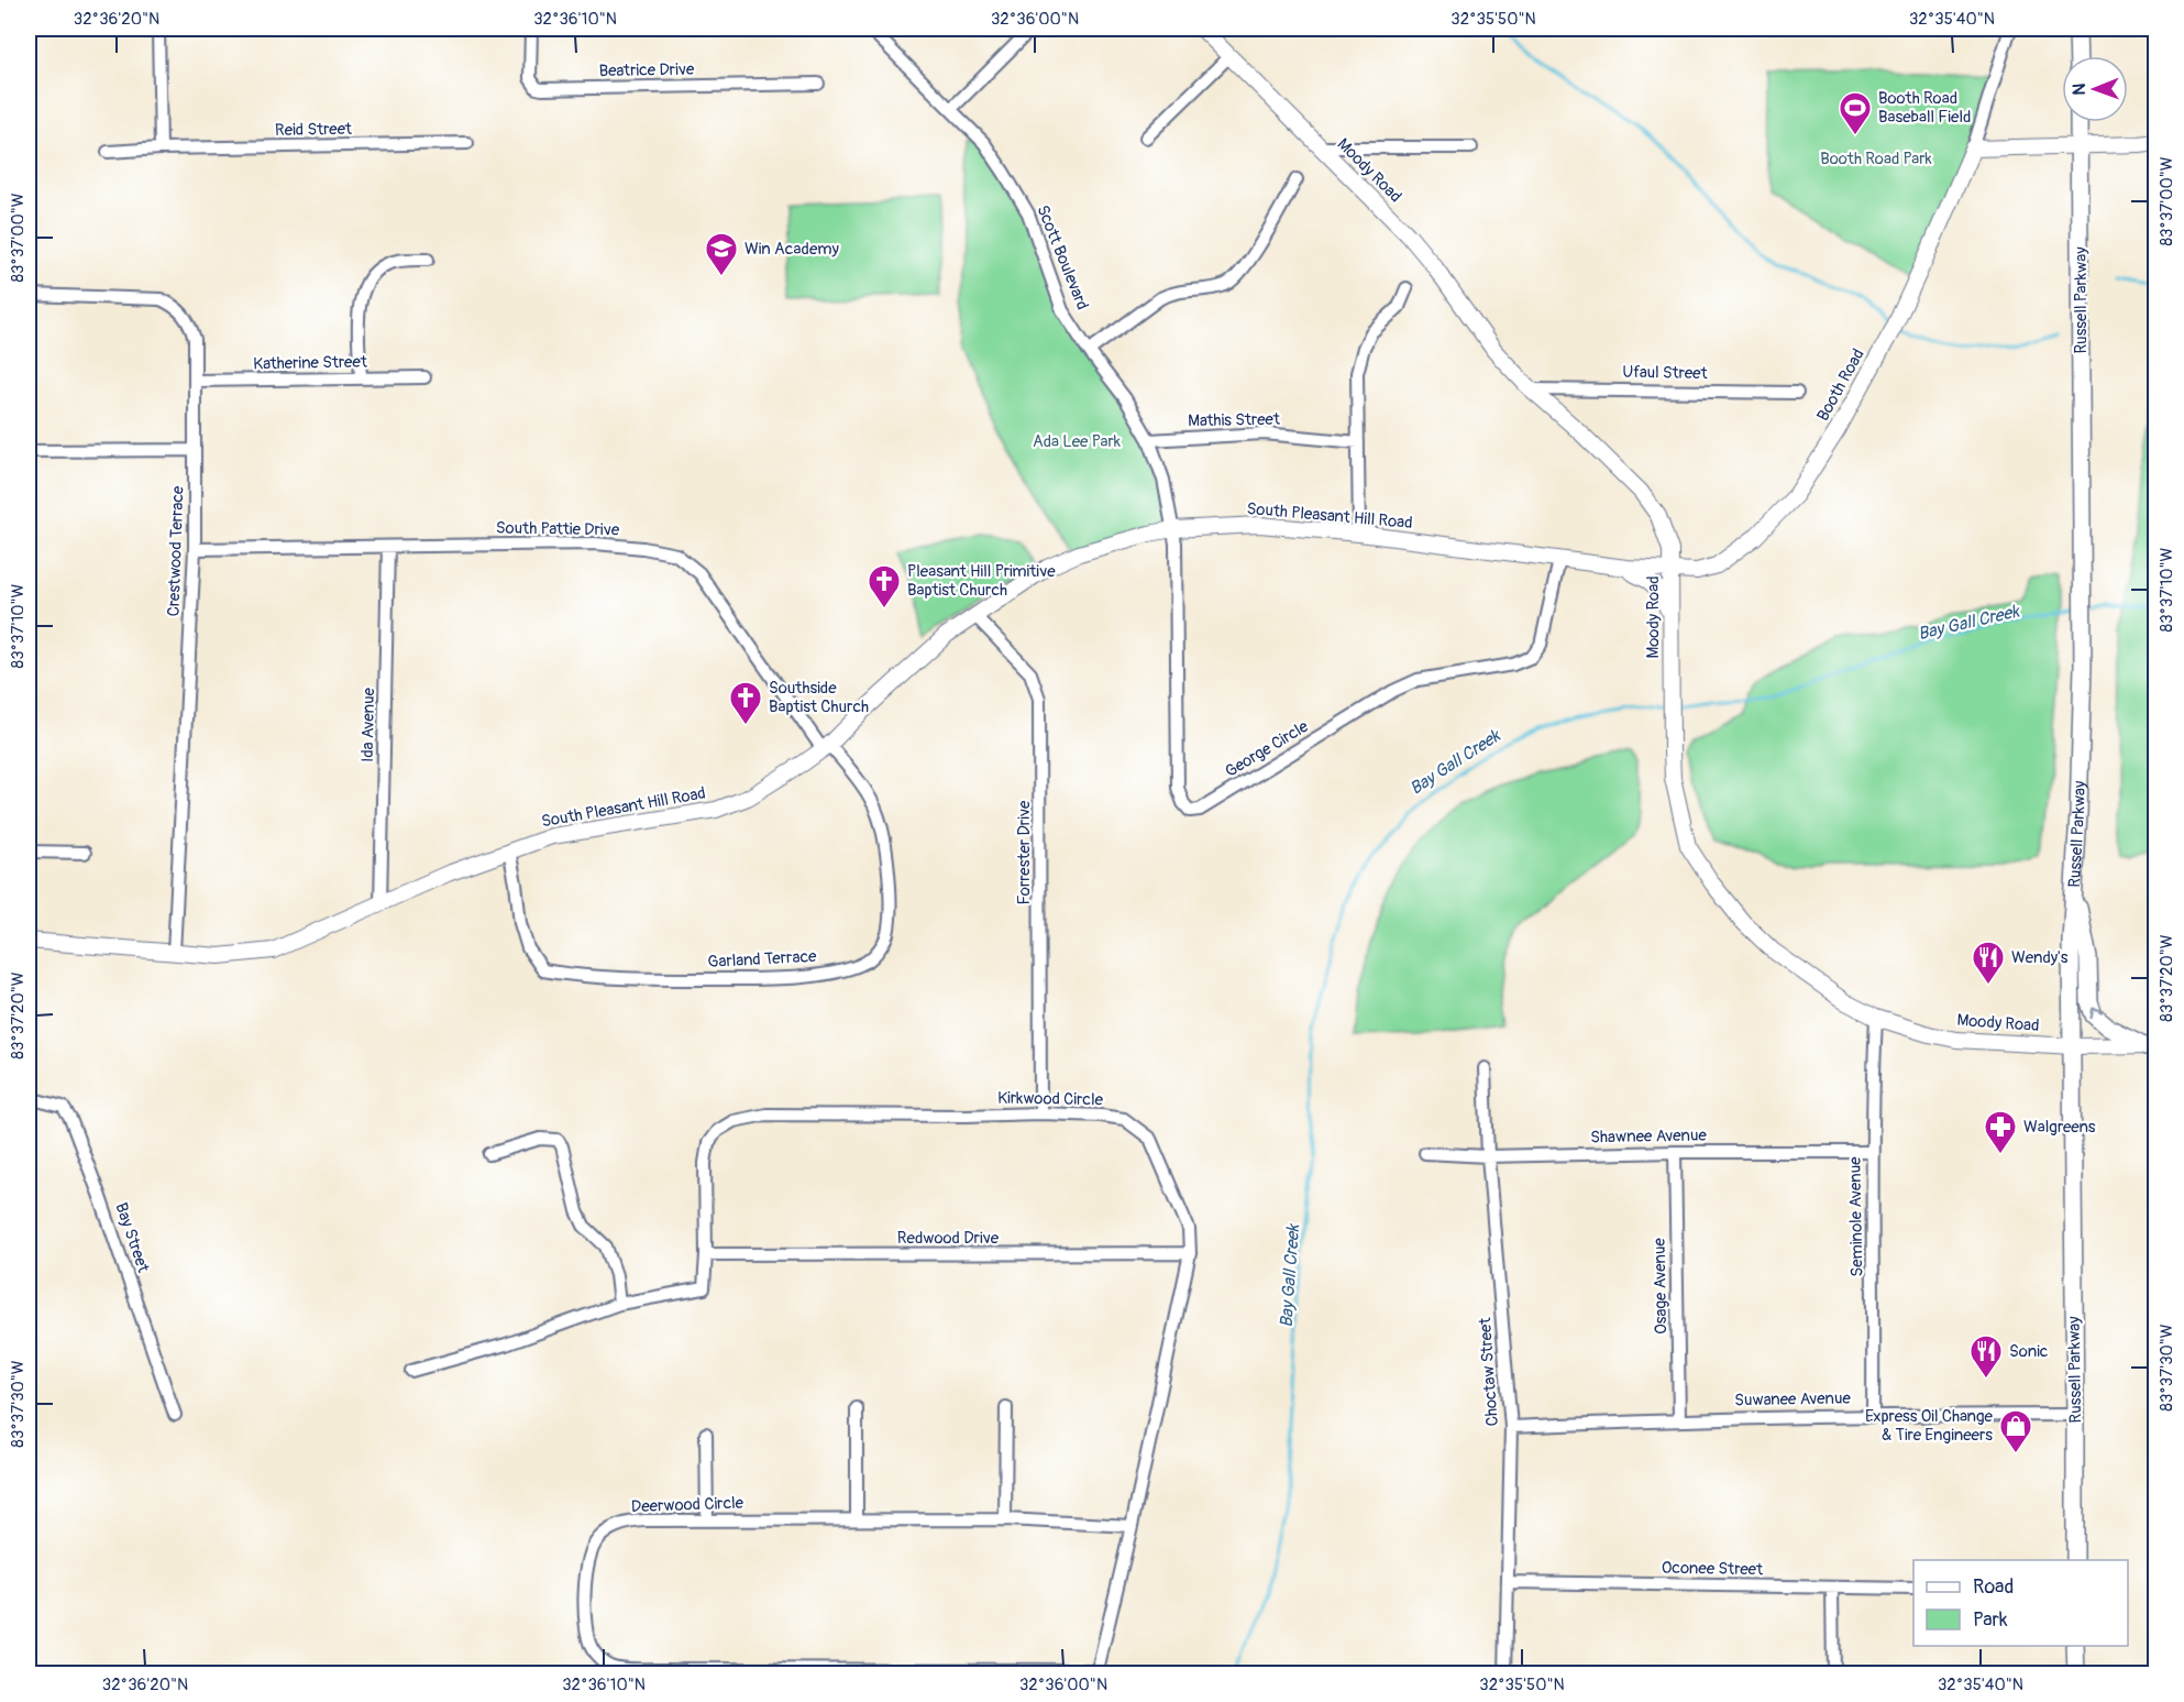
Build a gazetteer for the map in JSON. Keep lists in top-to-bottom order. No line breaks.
{"streets":{"main road":["Russell Parkway"],"street":["Beatrice Drive","Reid Street","Moody Road","Scott Boulevard","Katherine Street","Ufaul Street","Booth Road","Mathis Street","South Pleasant Hill Road","South Pattie Drive","Crestwood Terrace","Ida Avenue","George Circle","Forrester Drive","Garland Terrace","Kirkwood Circle","Shawnee Avenue","Seminole Avenue","Bay Street","Redwood Drive","Osage Avenue","Choctaw Street","Suwanee Avenue","Deerwood Circle","Oconee Street"]},"crossings":[["Moody Road","Russell Parkway"],["Moody Road","Ufaul Street"],["Moody Road","Booth Road"],["Moody Road","South Pleasant Hill Road"],["Moody Road","Seminole Avenue"],["Scott Boulevard","Mathis Street"],["Scott Boulevard","South Pleasant Hill Road"],["Scott Boulevard","George Circle"],["Russell Parkway","Suwanee Avenue"],["Katherine Street","Crestwood Terrace"],["Booth Road","South Pleasant Hill Road"],["South Pleasant Hill Road","South Pattie Drive"],["South Pleasant Hill Road","Crestwood Terrace"],["South Pleasant Hill Road","Ida Avenue"],["South Pleasant Hill Road","George Circle"],["South Pleasant Hill Road","Forrester Drive"],["South Pleasant Hill Road","Garland Terrace"],["South Pattie Drive","Crestwood Terrace"],["South Pattie Drive","Ida Avenue"],["South Pattie Drive","Garland Terrace"],["Forrester Drive","Kirkwood Circle"],["Kirkwood Circle","Redwood Drive"],["Kirkwood Circle","Deerwood Circle"],["Shawnee Avenue","Seminole Avenue"],["Shawnee Avenue","Osage Avenue"],["Shawnee Avenue","Choctaw Street"],["Seminole Avenue","Suwanee Avenue"],["Osage Avenue","Suwanee Avenue"],["Choctaw Street","Suwanee Avenue"],["Choctaw Street","Oconee Street"]],"water":["Bay Gall Creek"],"parks":["Booth Road Park","Ada Lee Park"],"places":{"sports":["Booth Road Baseball Field"],"school or university":["Win Academy"],"church":["Pleasant Hill Primitive Baptist Church","Southside Baptist Church"],"restaurant":["Wendy's","Sonic"],"pharmacy":["Walgreens"],"shop":["Express Oil Change & Tire Engineers"]},"legend":["Road","Park"],"north":"left","coordinates":["32°36'20\"N","32°36'10\"N","32°36'00\"N","32°35'50\"N","32°35'40\"N","83°37'00\"W","83°37'10\"W","83°37'20\"W","83°37'30\"W"]}
